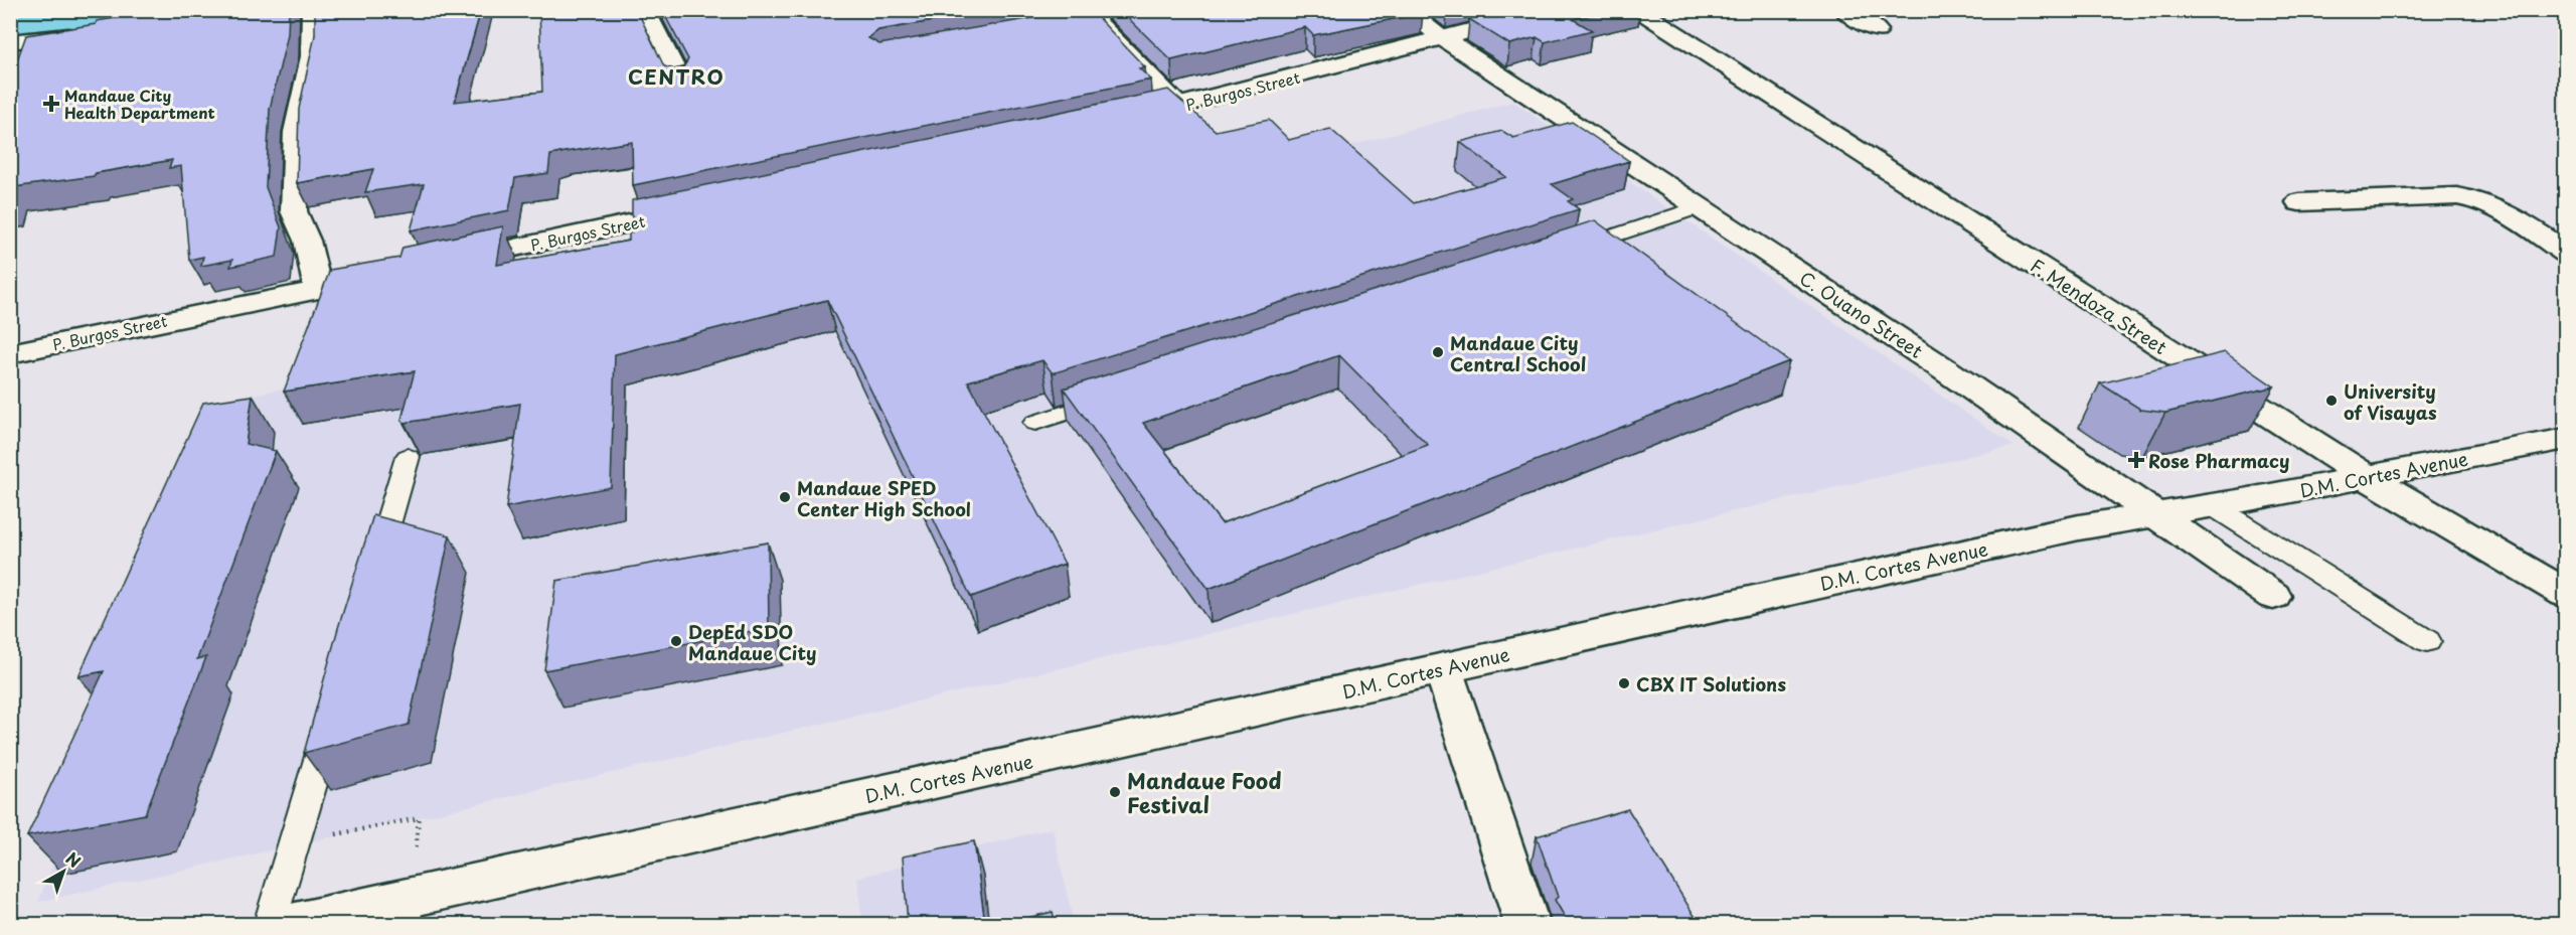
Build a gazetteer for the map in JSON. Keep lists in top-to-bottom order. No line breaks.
{"streets":{"main road":["P. Burgos Street","F. Mendoza Street","C. Ouano Street","D.M. Cortes Avenue"]},"crossings":[["P. Burgos Street","C. Ouano Street"],["F. Mendoza Street","D.M. Cortes Avenue"],["C. Ouano Street","D.M. Cortes Avenue"]],"districts":["CENTRO"],"places":{"health":["Mandaue City Health Department","Rose Pharmacy"],"other":["Mandaue City Central School","University of Visayas","Mandaue SPED Center High School","DepEd SDO Mandaue City","CBX IT Solutions","Mandaue Food Festival"]},"north":"top right"}
